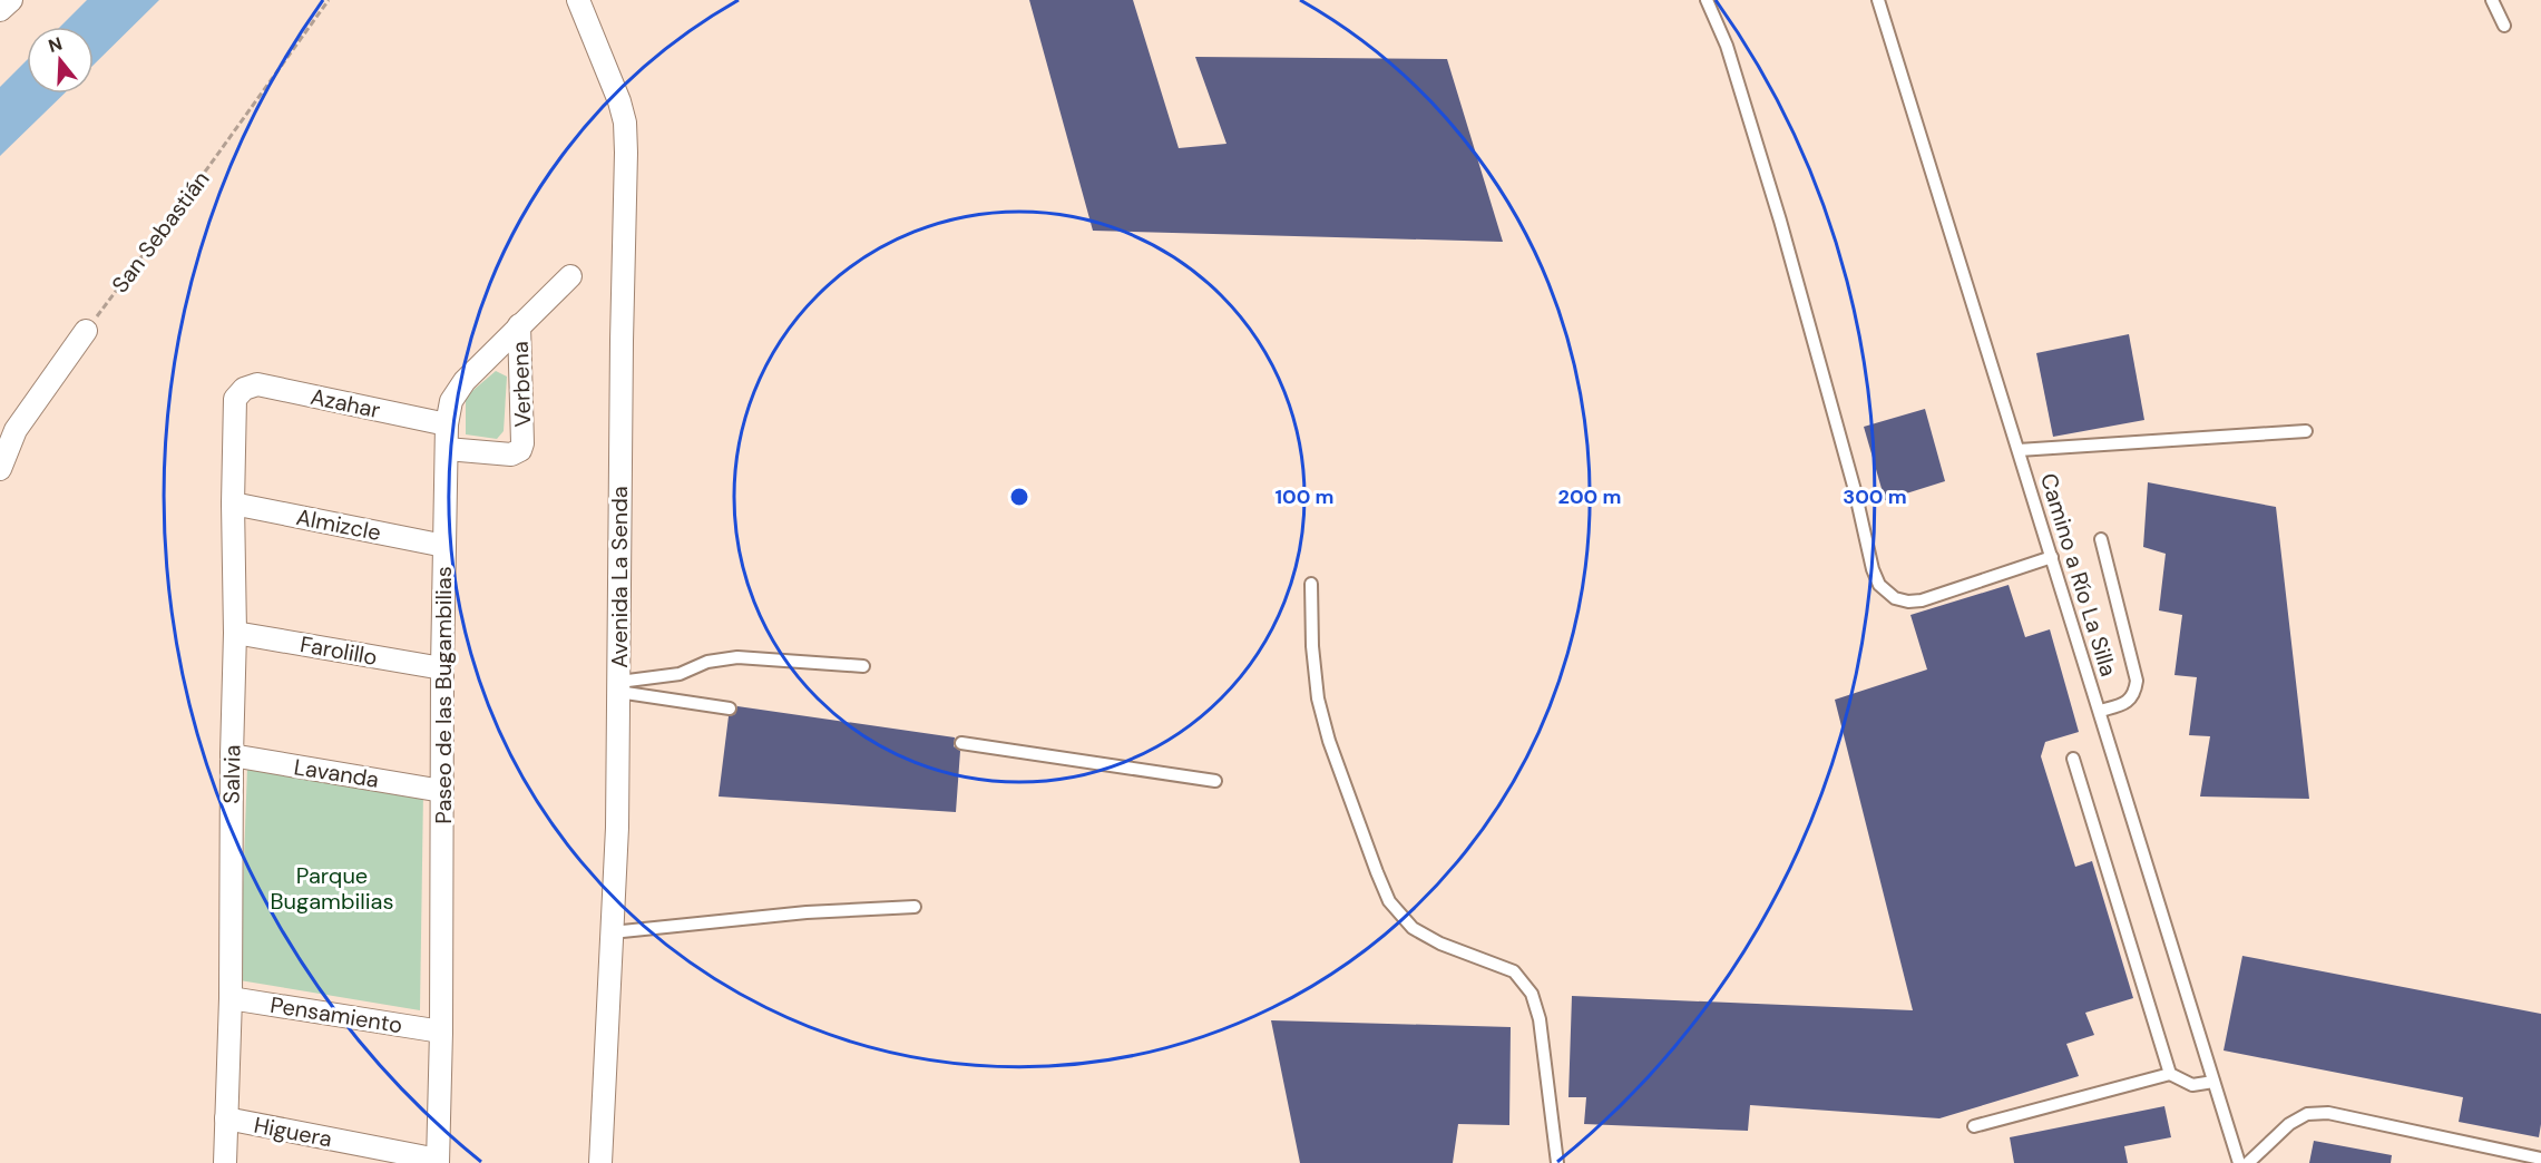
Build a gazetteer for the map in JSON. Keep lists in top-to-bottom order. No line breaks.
{"streets":{"street":["Verbena","Azahar","Almizcle","Avenida La Senda","Farolillo","Paseo de las Bugambilias","Lavanda","Salvia","Pensamiento","Higuera"],"lane":["Camino a Río La Silla"],"path":["San Sebastián"]},"crossings":[["Verbena","Paseo de las Bugambilias"],["Azahar","Paseo de las Bugambilias"],["Azahar","Salvia"],["Almizcle","Paseo de las Bugambilias"],["Almizcle","Salvia"],["Farolillo","Paseo de las Bugambilias"],["Farolillo","Salvia"],["Paseo de las Bugambilias","Lavanda"],["Paseo de las Bugambilias","Pensamiento"],["Paseo de las Bugambilias","Higuera"],["Lavanda","Salvia"],["Salvia","Pensamiento"],["Salvia","Higuera"]],"parks":["Parque Bugambilias"],"north":"top","rings":["100 m","200 m","300 m"]}
